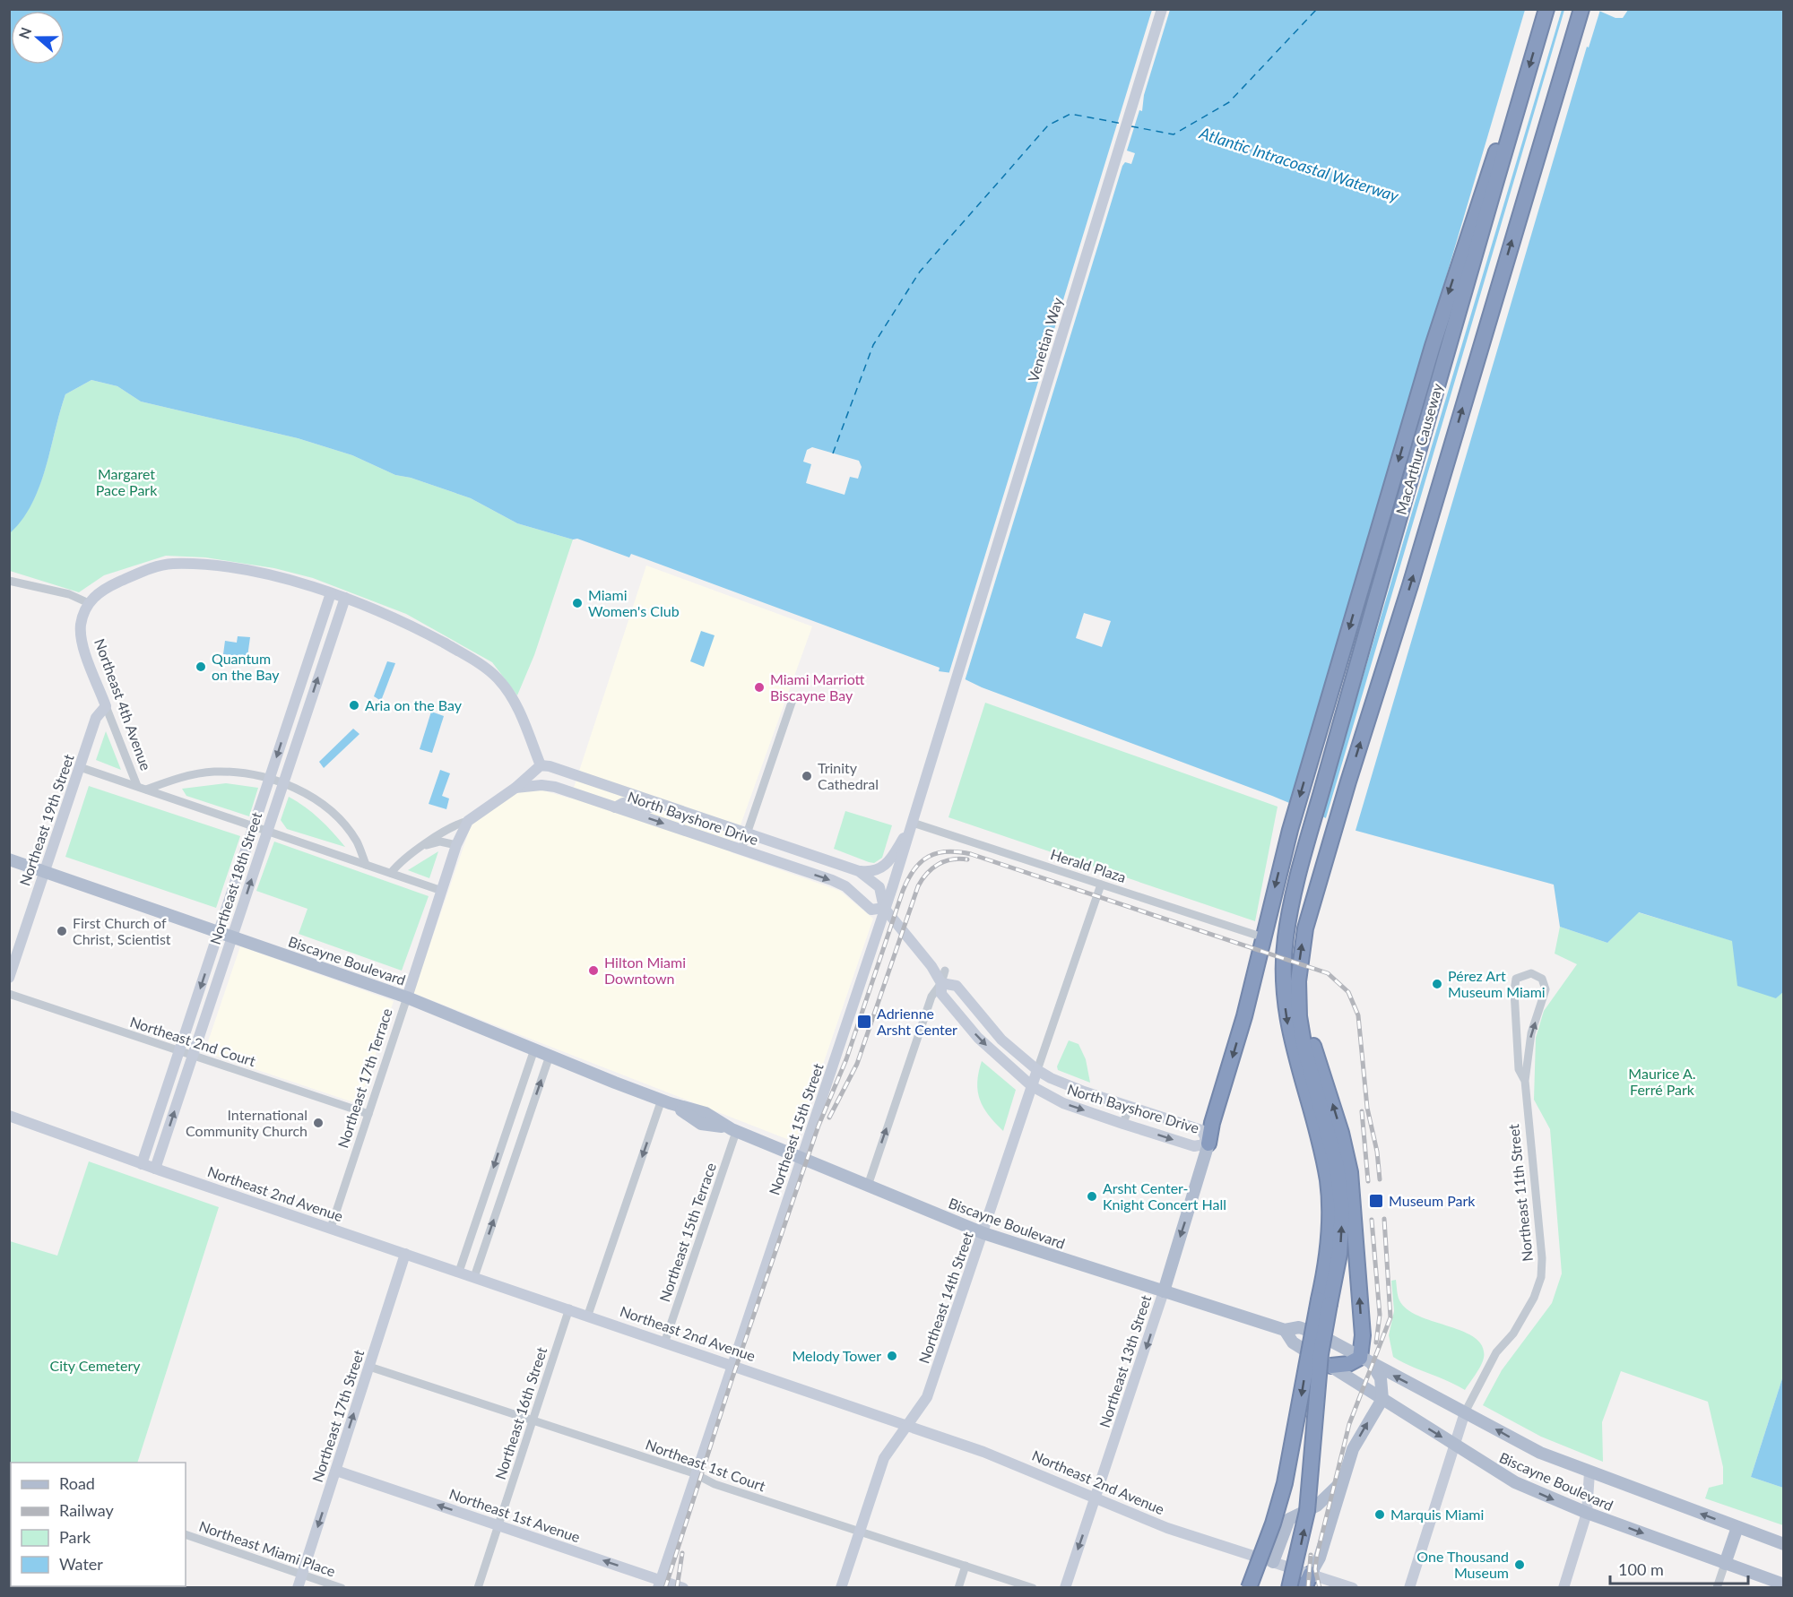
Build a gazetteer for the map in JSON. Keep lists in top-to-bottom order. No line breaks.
{"streets":{"highway":["MacArthur Causeway"],"main road":["Biscayne Boulevard","Northeast 13th Street"],"street":["Venetian Way","Northeast 4th Avenue","North Bayshore Drive","Northeast 19th Street","Herald Plaza","Northeast 18th Street","Northeast 2nd Court","Northeast 17th Terrace","Northeast 15th Street","Northeast 11th Street","Northeast 2nd Avenue","Northeast 15th Terrace","Northeast 14th Street","Northeast 16th Street","Northeast 17th Street","Northeast 1st Court","Northeast 1st Avenue","Northeast Miami Place"]},"crossings":[["Venetian Way","Northeast 15th Street"],["Northeast 4th Avenue","Northeast 19th Street"],["Northeast 4th Avenue","Northeast 18th Street"],["Northeast 4th Avenue","Northeast 17th Terrace"],["North Bayshore Drive","Northeast 17th Terrace"],["North Bayshore Drive","Northeast 15th Street"],["North Bayshore Drive","Northeast 14th Street"],["North Bayshore Drive","Northeast 13th Street"],["Northeast 19th Street","Biscayne Boulevard"],["Herald Plaza","Northeast 15th Street"],["Herald Plaza","Northeast 14th Street"],["Northeast 18th Street","Biscayne Boulevard"],["Northeast 18th Street","Northeast 2nd Court"],["Northeast 18th Street","Northeast 2nd Avenue"],["Biscayne Boulevard","Northeast 17th Terrace"],["Biscayne Boulevard","Northeast 15th Street"],["Biscayne Boulevard","Northeast 11th Street"],["Biscayne Boulevard","Northeast 15th Terrace"],["Biscayne Boulevard","Northeast 14th Street"],["Biscayne Boulevard","Northeast 13th Street"],["Northeast 2nd Court","Northeast 17th Terrace"],["Northeast 17th Terrace","Northeast 2nd Avenue"],["Northeast 15th Street","Northeast 2nd Avenue"],["Northeast 15th Street","Northeast 1st Court"],["Northeast 15th Street","Northeast 1st Avenue"],["Northeast 2nd Avenue","Northeast 15th Terrace"],["Northeast 2nd Avenue","Northeast 14th Street"],["Northeast 2nd Avenue","Northeast 13th Street"],["Northeast 2nd Avenue","Northeast 16th Street"],["Northeast 2nd Avenue","Northeast 17th Street"],["Northeast 14th Street","Northeast 1st Court"],["Northeast 16th Street","Northeast 1st Court"],["Northeast 16th Street","Northeast 1st Avenue"],["Northeast 17th Street","Northeast 1st Court"],["Northeast 17th Street","Northeast 1st Avenue"],["Northeast 17th Street","Northeast Miami Place"]],"one_way":["Northeast 13th Street","Northeast 1st Avenue"],"water":["Atlantic Intracoastal Waterway"],"parks":["Margaret Pace Park","Maurice A. Ferré Park","City Cemetery"],"places":{"other":["Miami Women's Club","Quantum on the Bay","Miami Marriott Biscayne Bay","Aria on the Bay","Trinity Cathedral","First Church of Christ, Scientist","Hilton Miami Downtown","Pérez Art Museum Miami","International Community Church","Arsht Center- Knight Concert Hall","Melody Tower","Marquis Miami","One Thousand Museum"],"transit":["Adrienne Arsht Center","Museum Park"]},"legend":["Road","Railway","Park","Water"],"scale_bar":"100 m","north":"left"}
